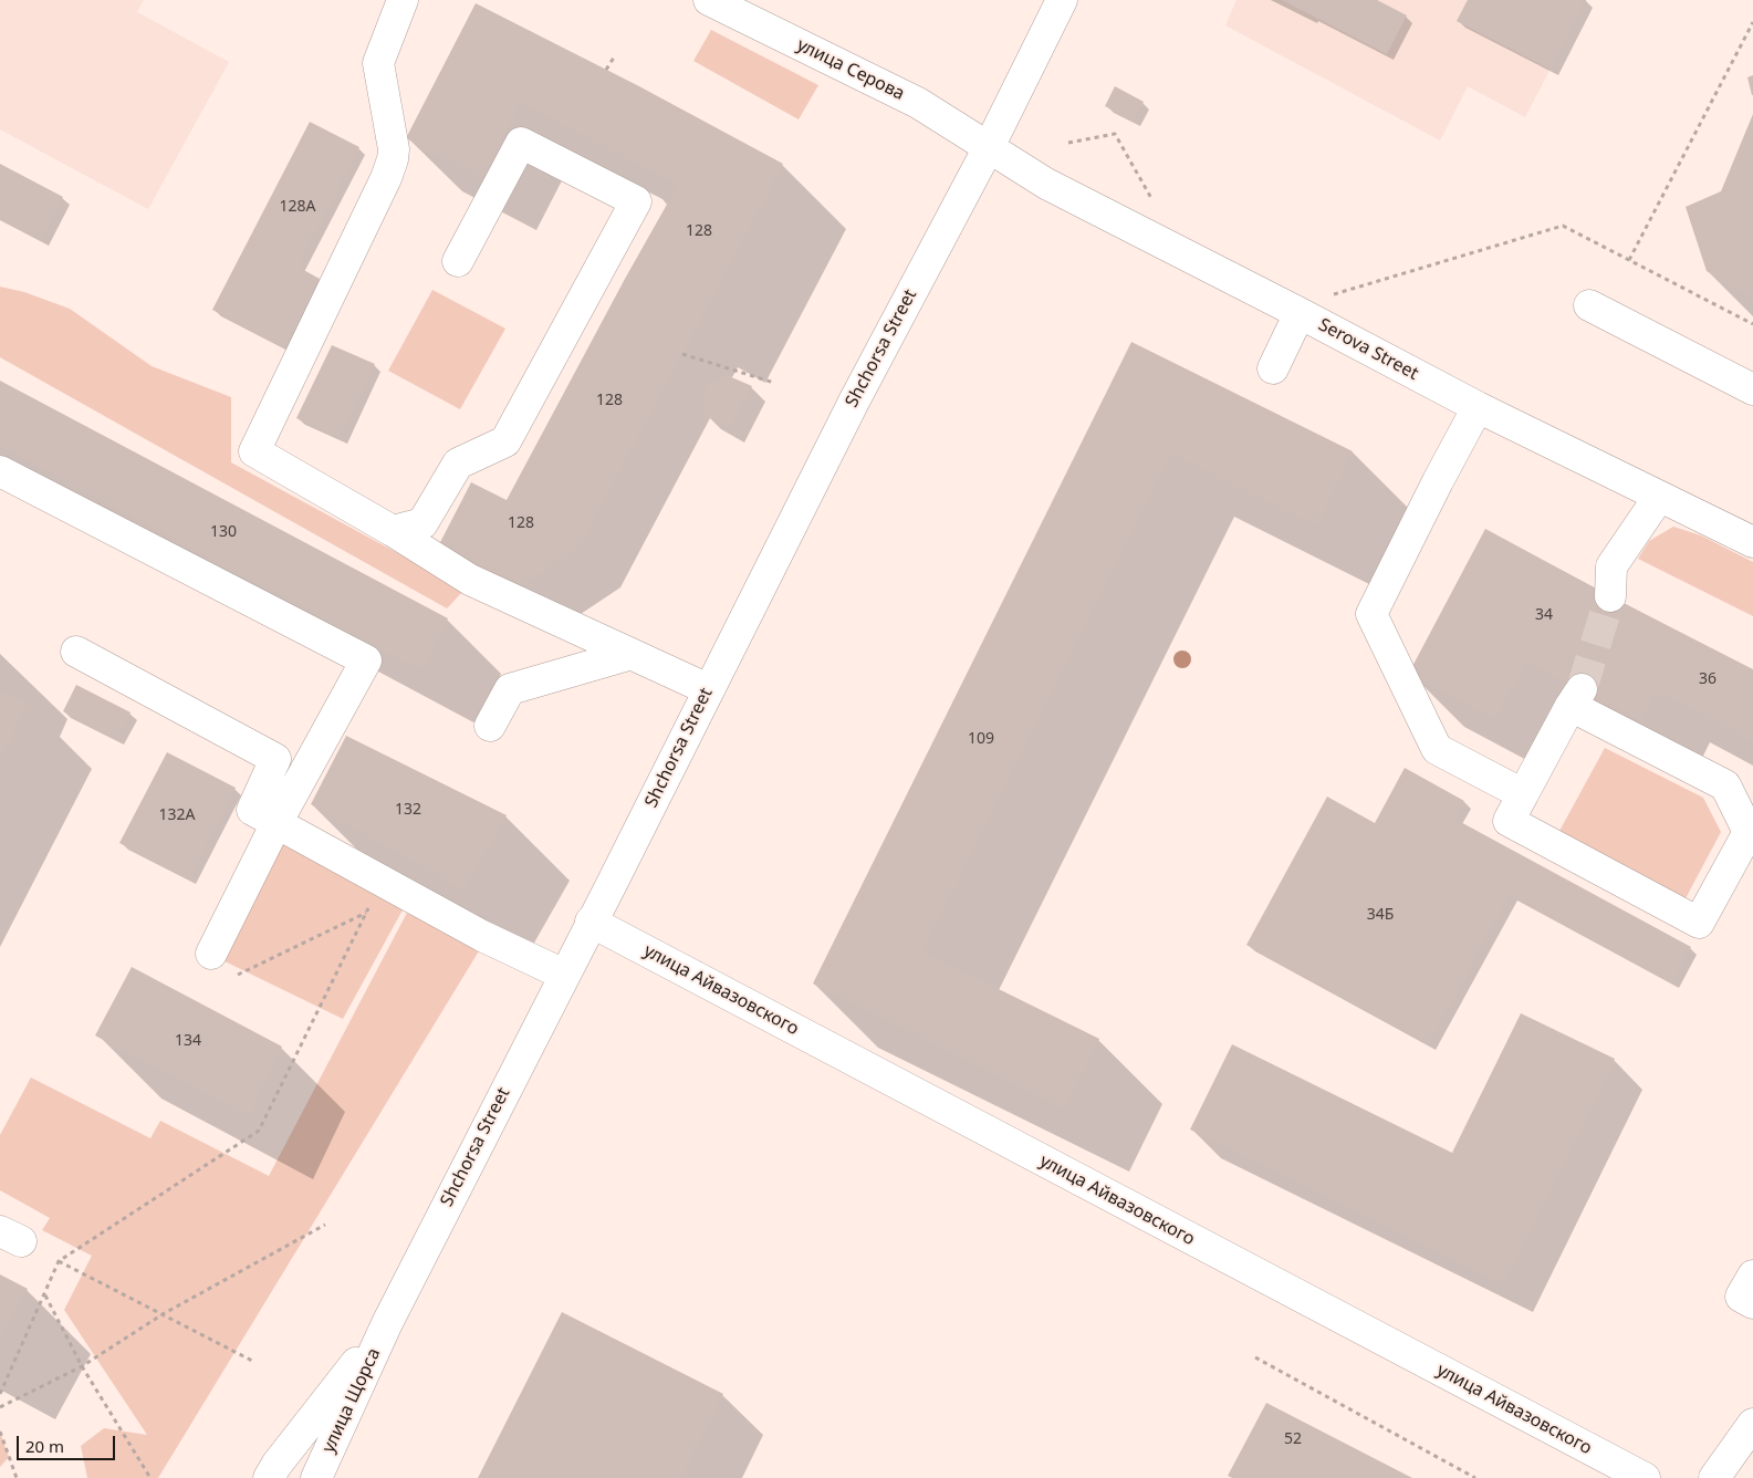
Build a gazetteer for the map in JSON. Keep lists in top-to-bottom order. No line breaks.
{"streets":{"street":["улица Серова","Shchorsa Street","Serova Street","улица Айвазовского","улица Щорса"]},"crossings":[["улица Серова","Shchorsa Street"],["улица Серова","Serova Street"],["Shchorsa Street","Serova Street"],["Shchorsa Street","улица Айвазовского"],["Shchorsa Street","улица Щорса"]],"house_numbers":["128А","128","128","128","130","34","36","109","132","132А","34Б","134","52"],"scale_bar":"20 m"}
